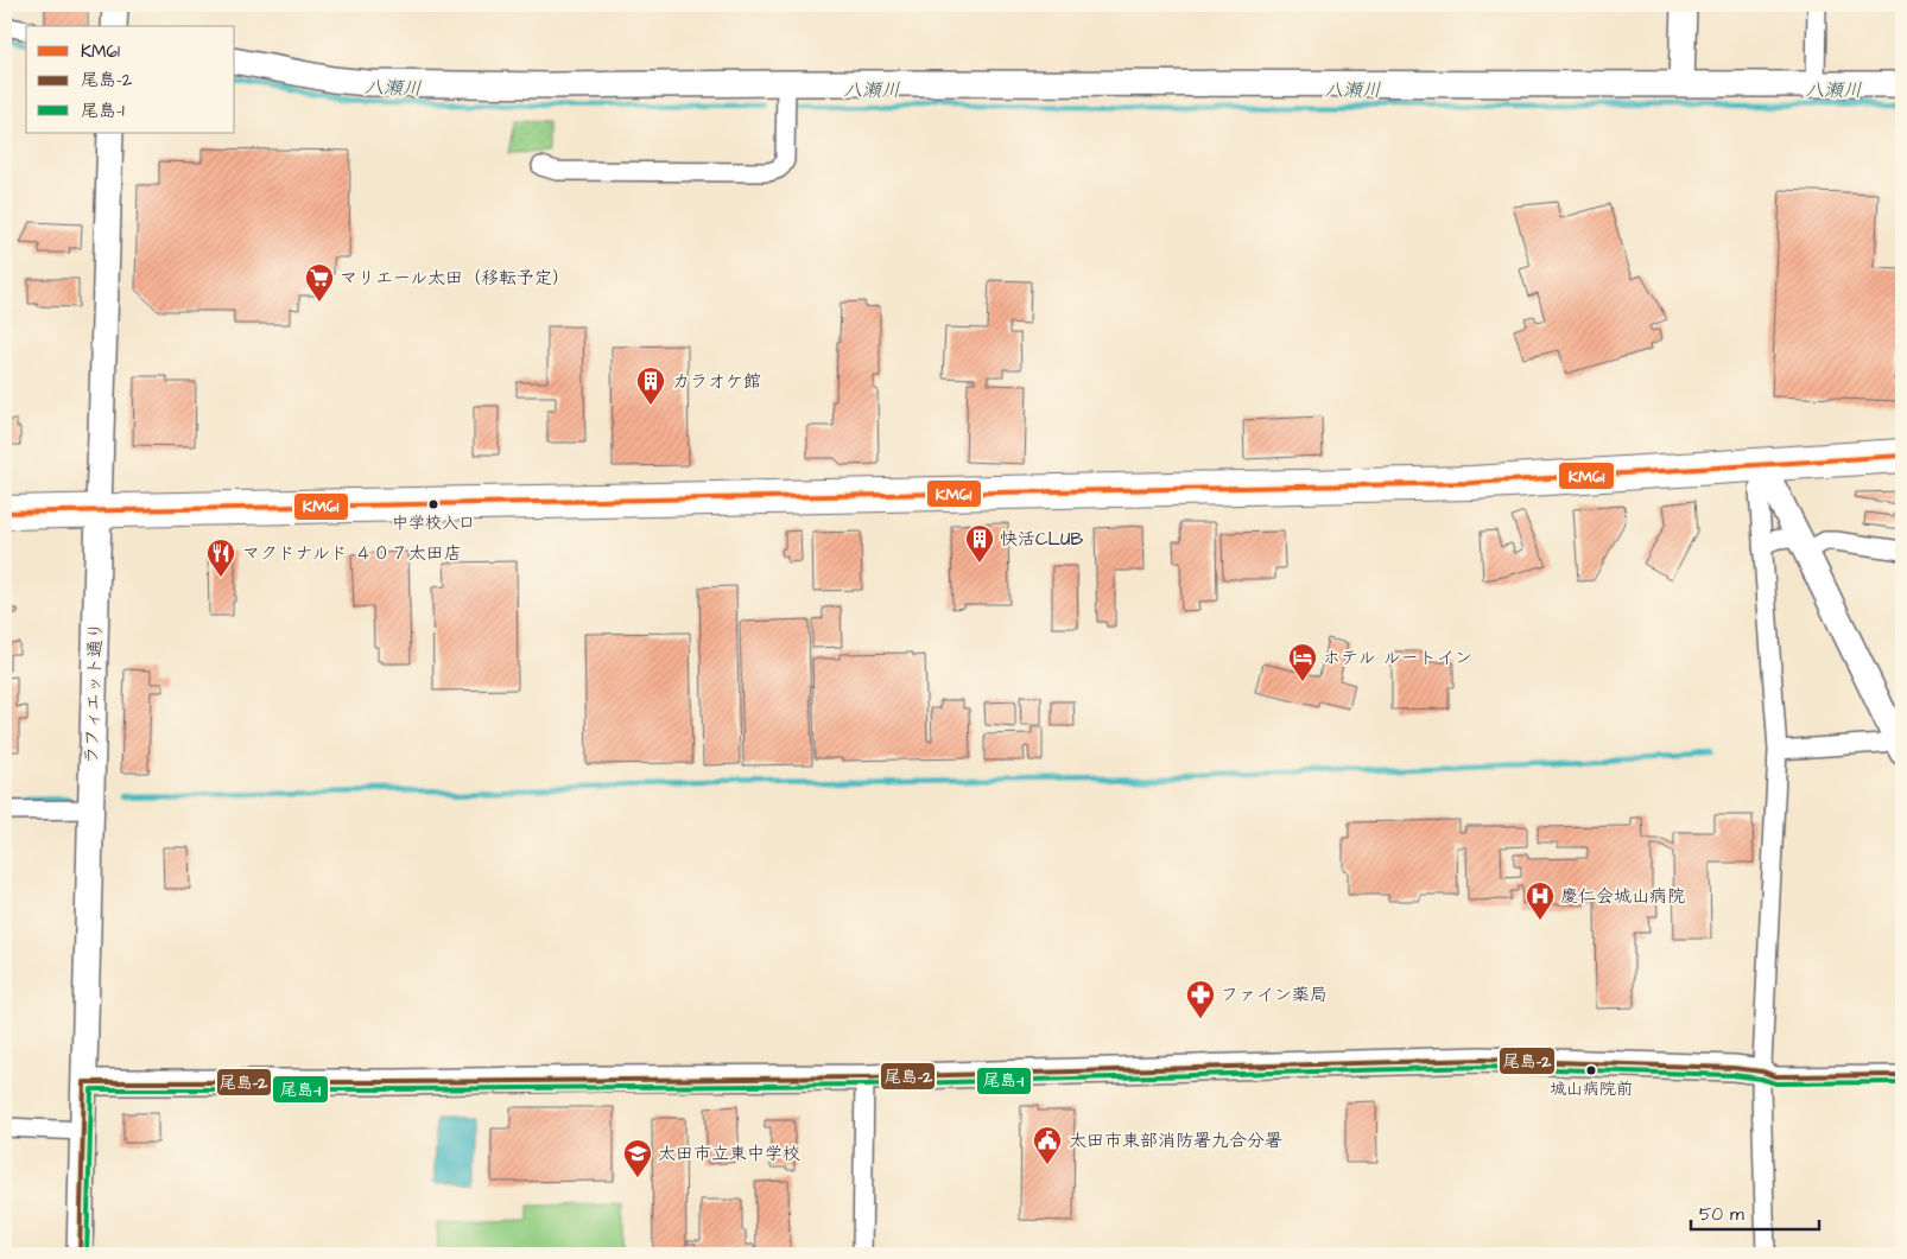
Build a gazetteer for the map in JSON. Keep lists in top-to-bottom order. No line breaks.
{"streets":{"street":["ラフィエット通り"]},"water":["八瀬川"],"places":{"supermarket":["マリエール太田（移転予定）"],"building":["カラオケ館","快活CLUB"],"other":["中学校入口","城山病院前"],"restaurant":["マクドナルド ４０７太田店"],"hotel":["ホテル ルートイン"],"hospital":["慶仁会城山病院"],"pharmacy":["ファイン薬局"],"public building":["太田市東部消防署九合分署"],"school or university":["太田市立東中学校"]},"lines":["transit line KM61","transit line 尾島-2","transit line 尾島-1"],"legend":["KM61","尾島-2","尾島-1"],"scale_bar":"50 m"}
